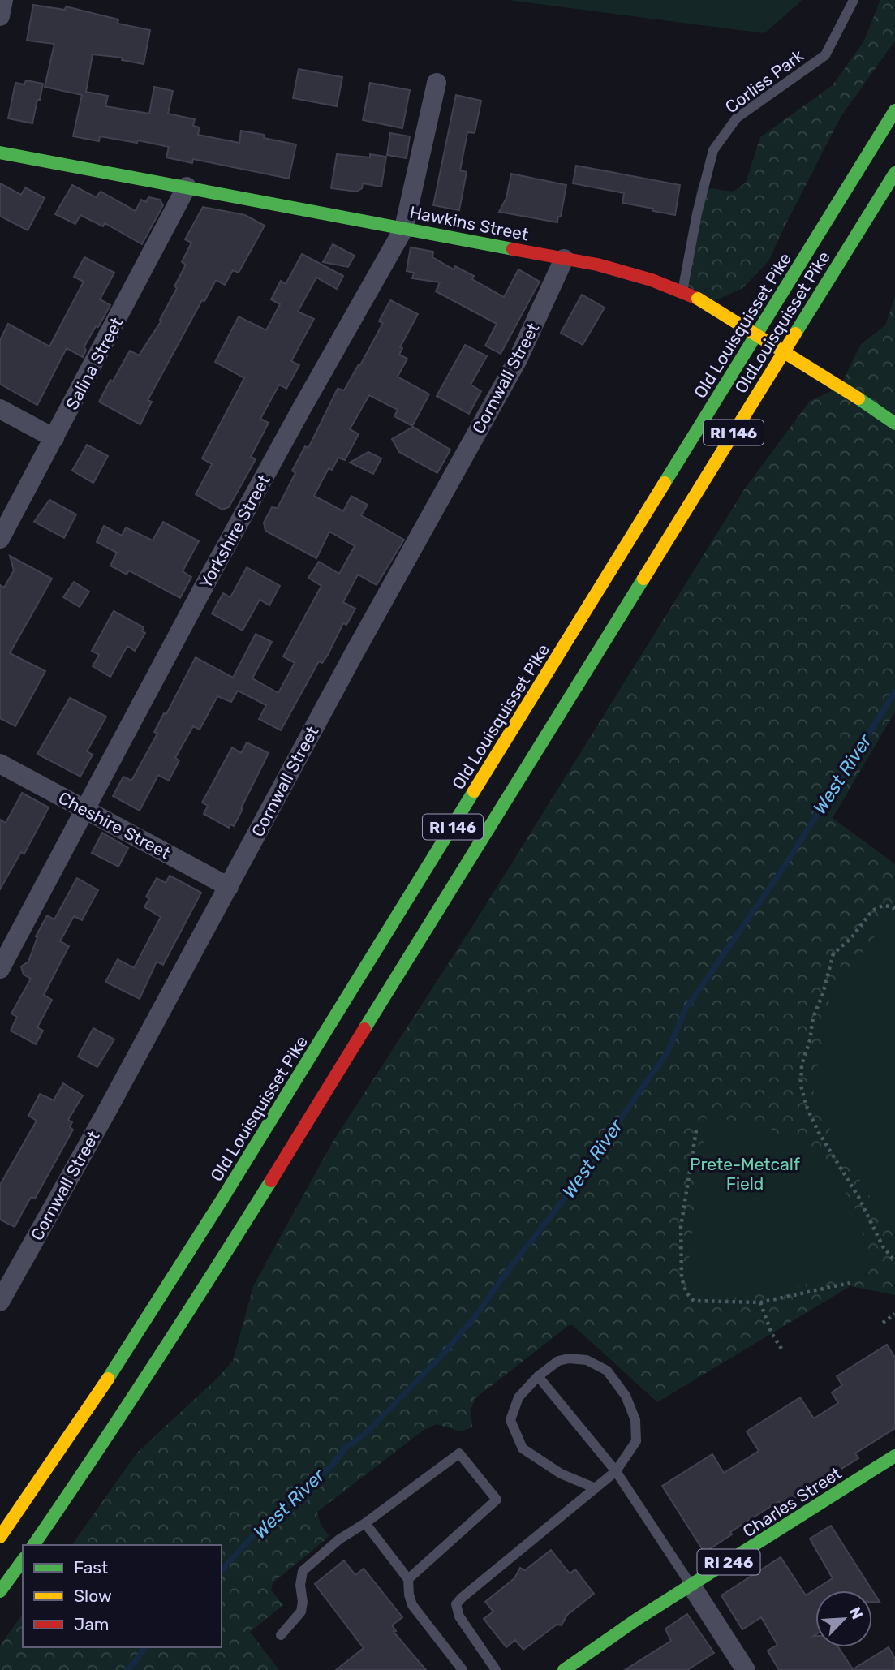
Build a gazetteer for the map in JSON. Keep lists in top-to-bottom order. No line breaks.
{"streets":{"main road":["Hawkins Street","OldLouisquisset Pike","Old Louisquisset Pike","RI 146","Charles Street","RI 246"],"street":["Salina Street","Cornwall Street","Yorkshire Street","Cheshire Street"],"lane":["Corliss Park"]},"crossings":[["Corliss Park","Hawkins Street"],["Hawkins Street","Salina Street"],["Hawkins Street","Cornwall Street"],["Hawkins Street","Yorkshire Street"],["Cornwall Street","Cheshire Street"],["Yorkshire Street","Cheshire Street"]],"water":["West River"],"parks":["Prete-Metcalf Field"],"legend":["Fast","Slow","Jam"],"north":"top right"}
